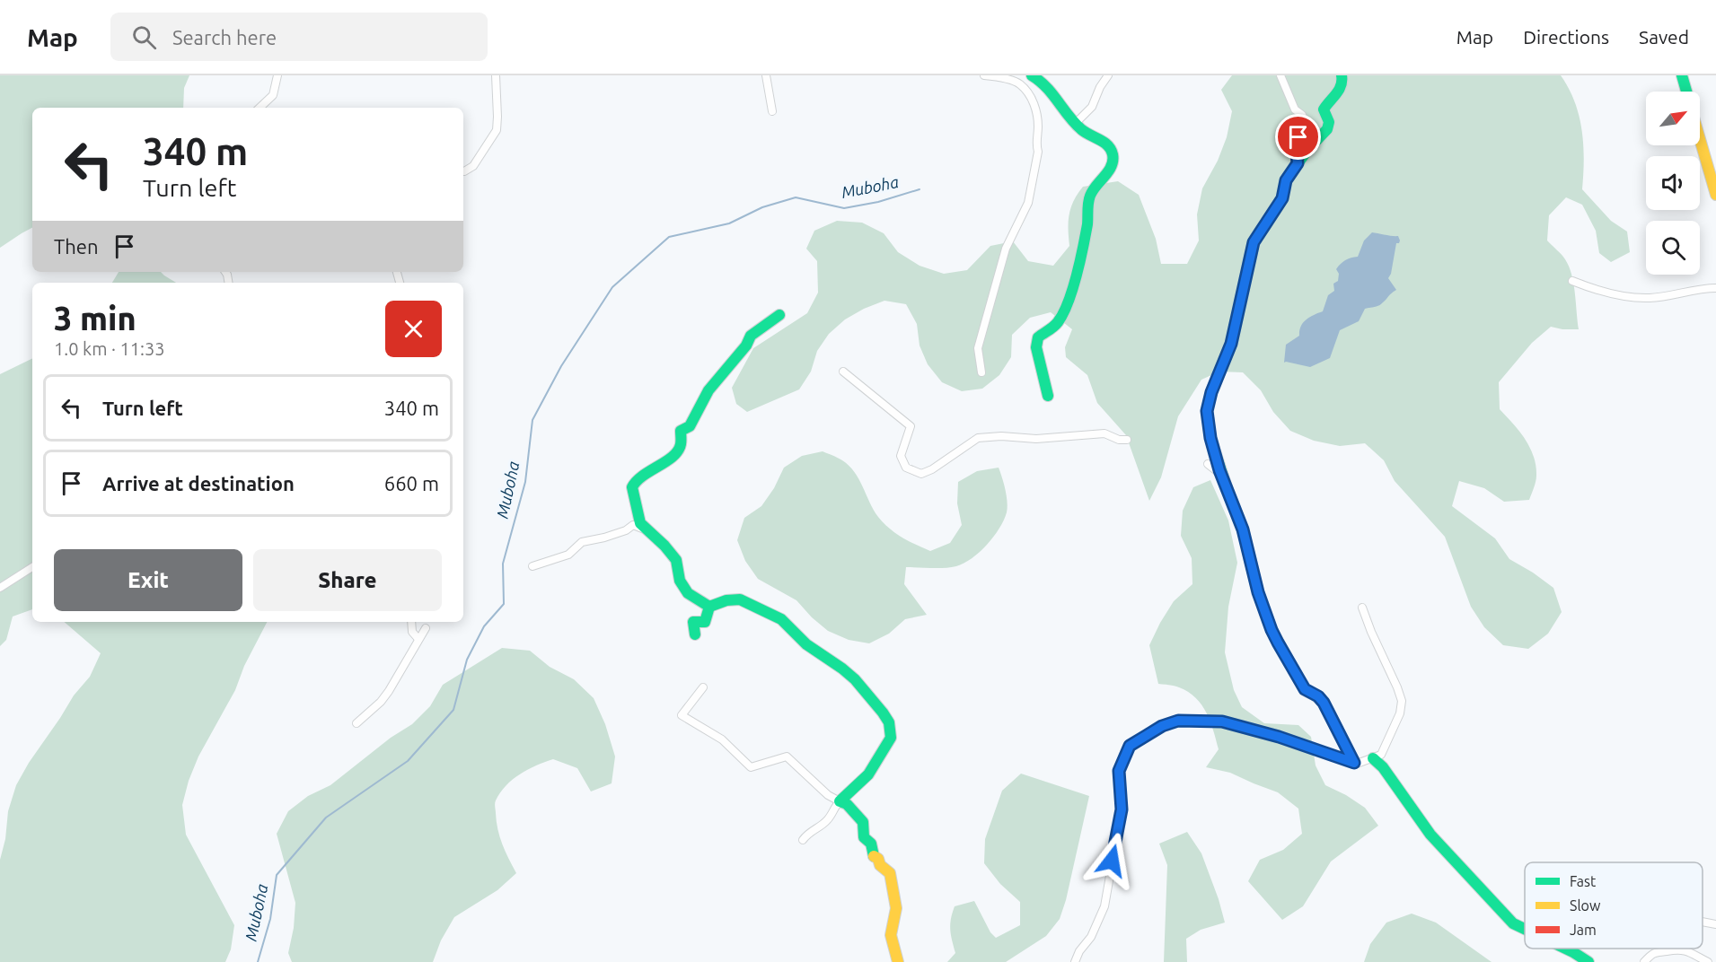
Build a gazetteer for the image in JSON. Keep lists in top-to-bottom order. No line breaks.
{"water":["Muboha"],"legend":["Fast","Slow","Jam"],"north":"top right","page":{"header":"Map","search":"Search here","nav":["Map","Directions","Saved"],"turn":["340 m","Turn left"],"then":"Then","heading":["3 min","1.0 km · 11:33"],"list":[{"name":"Turn left","value":"340 m"},{"name":"Arrive at destination","value":"660 m"}],"buttons":["Exit","Share"]}}
